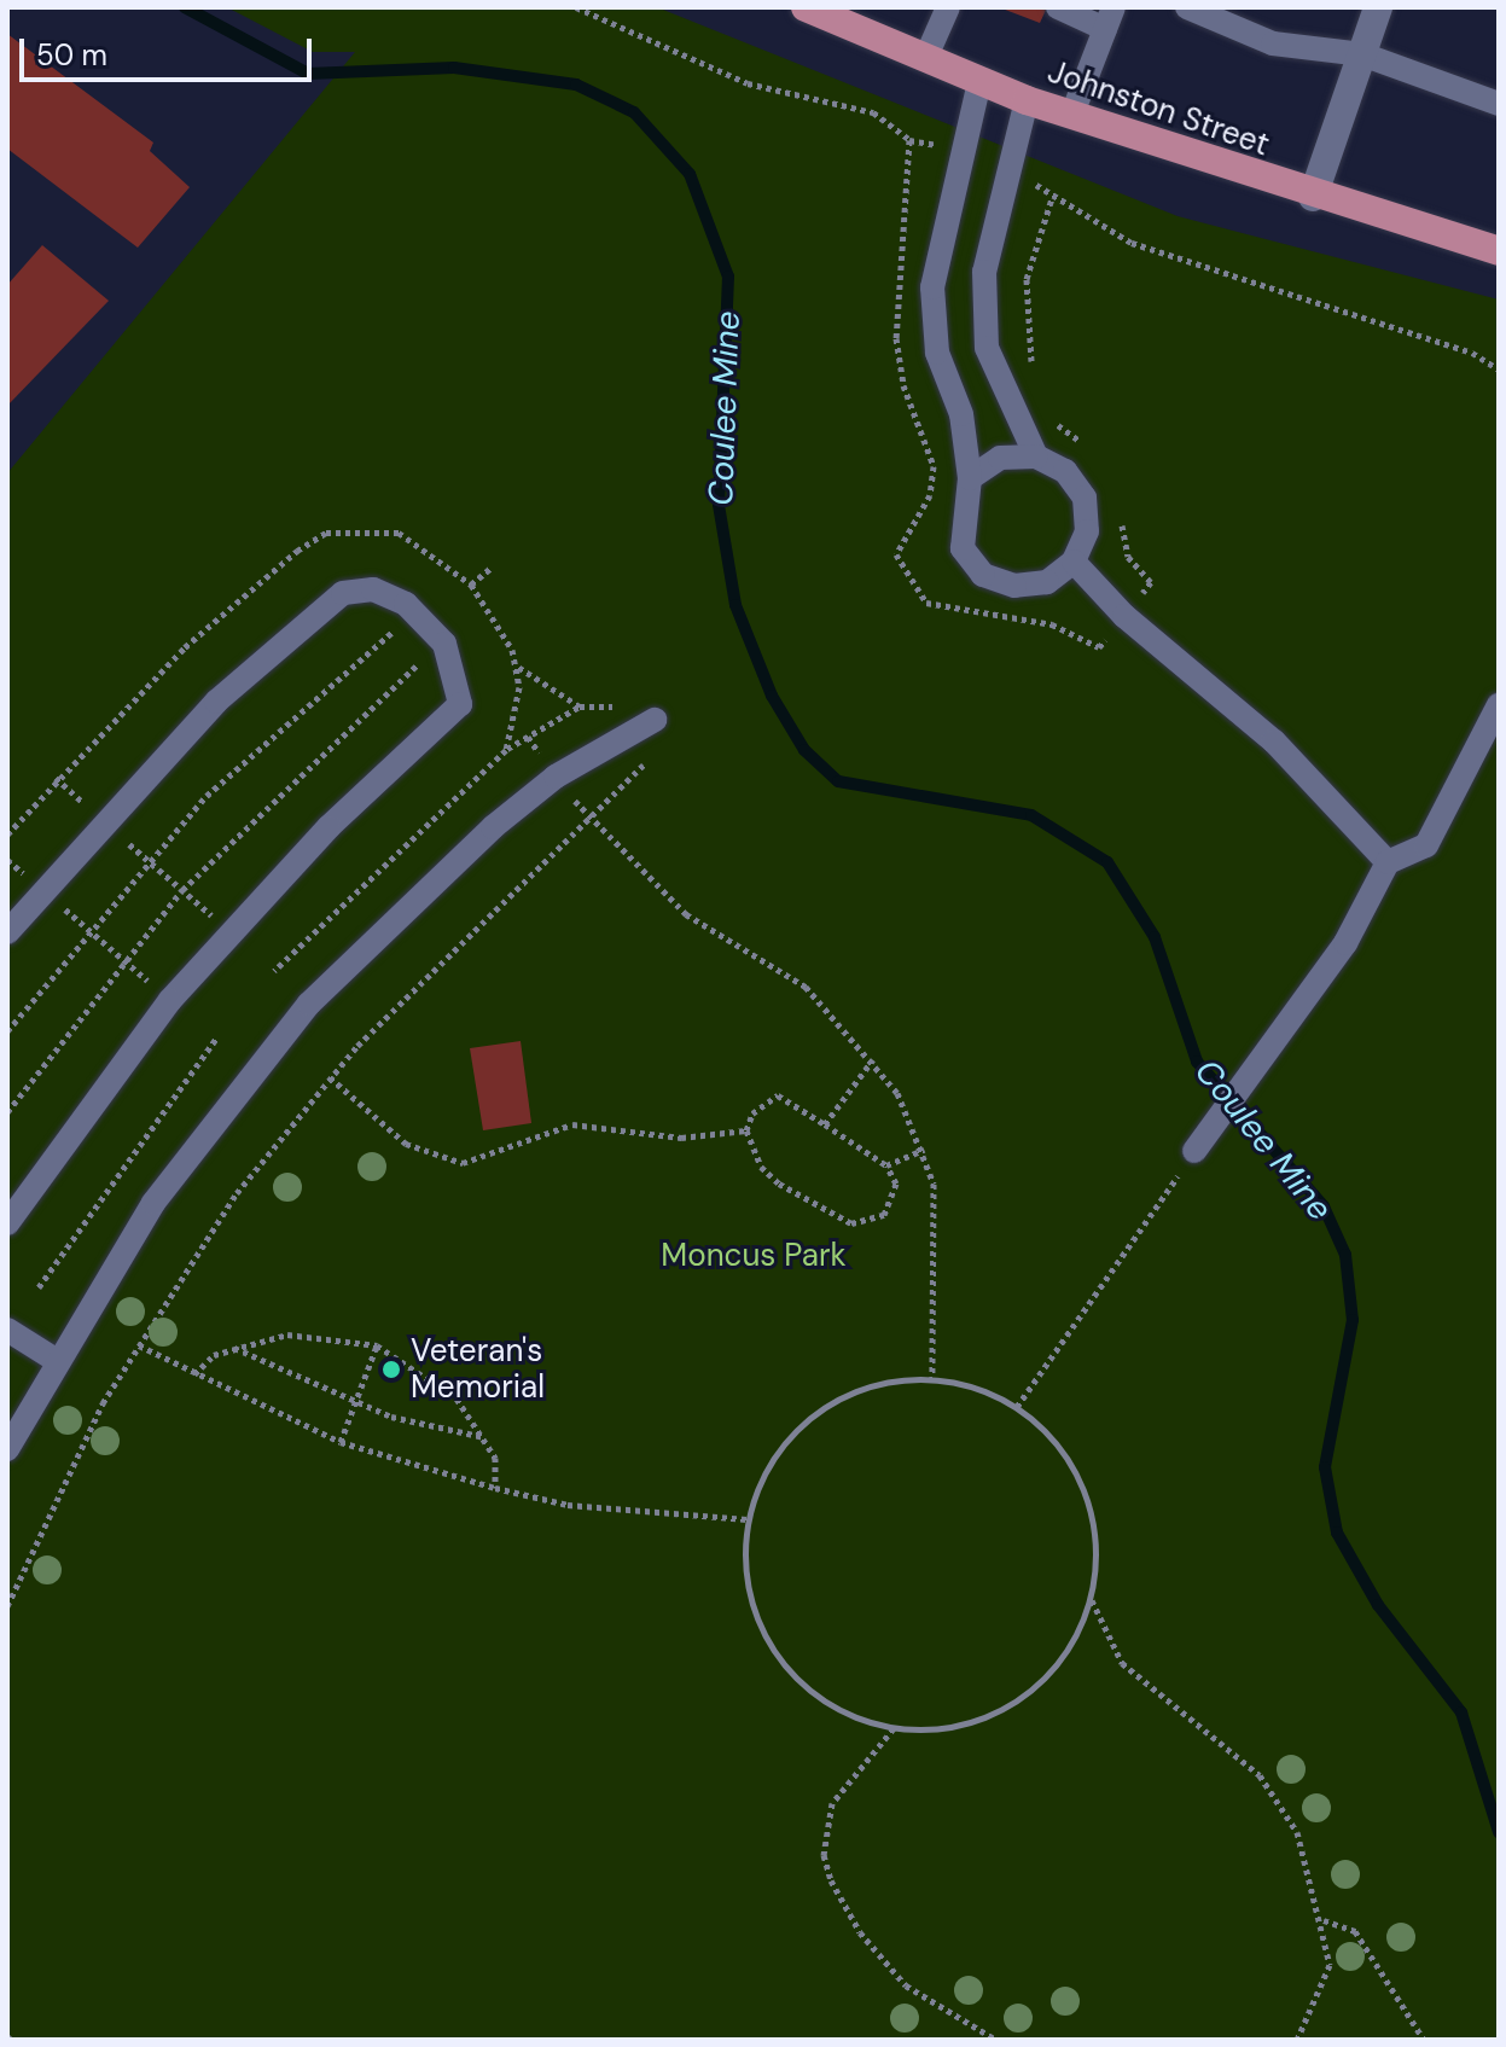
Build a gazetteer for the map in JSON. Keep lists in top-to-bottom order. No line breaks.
{"streets":{"main road":["Johnston Street"]},"water":["Coulee Mine"],"parks":["Moncus Park"],"places":["Veteran's Memorial"],"scale_bar":"50 m"}
